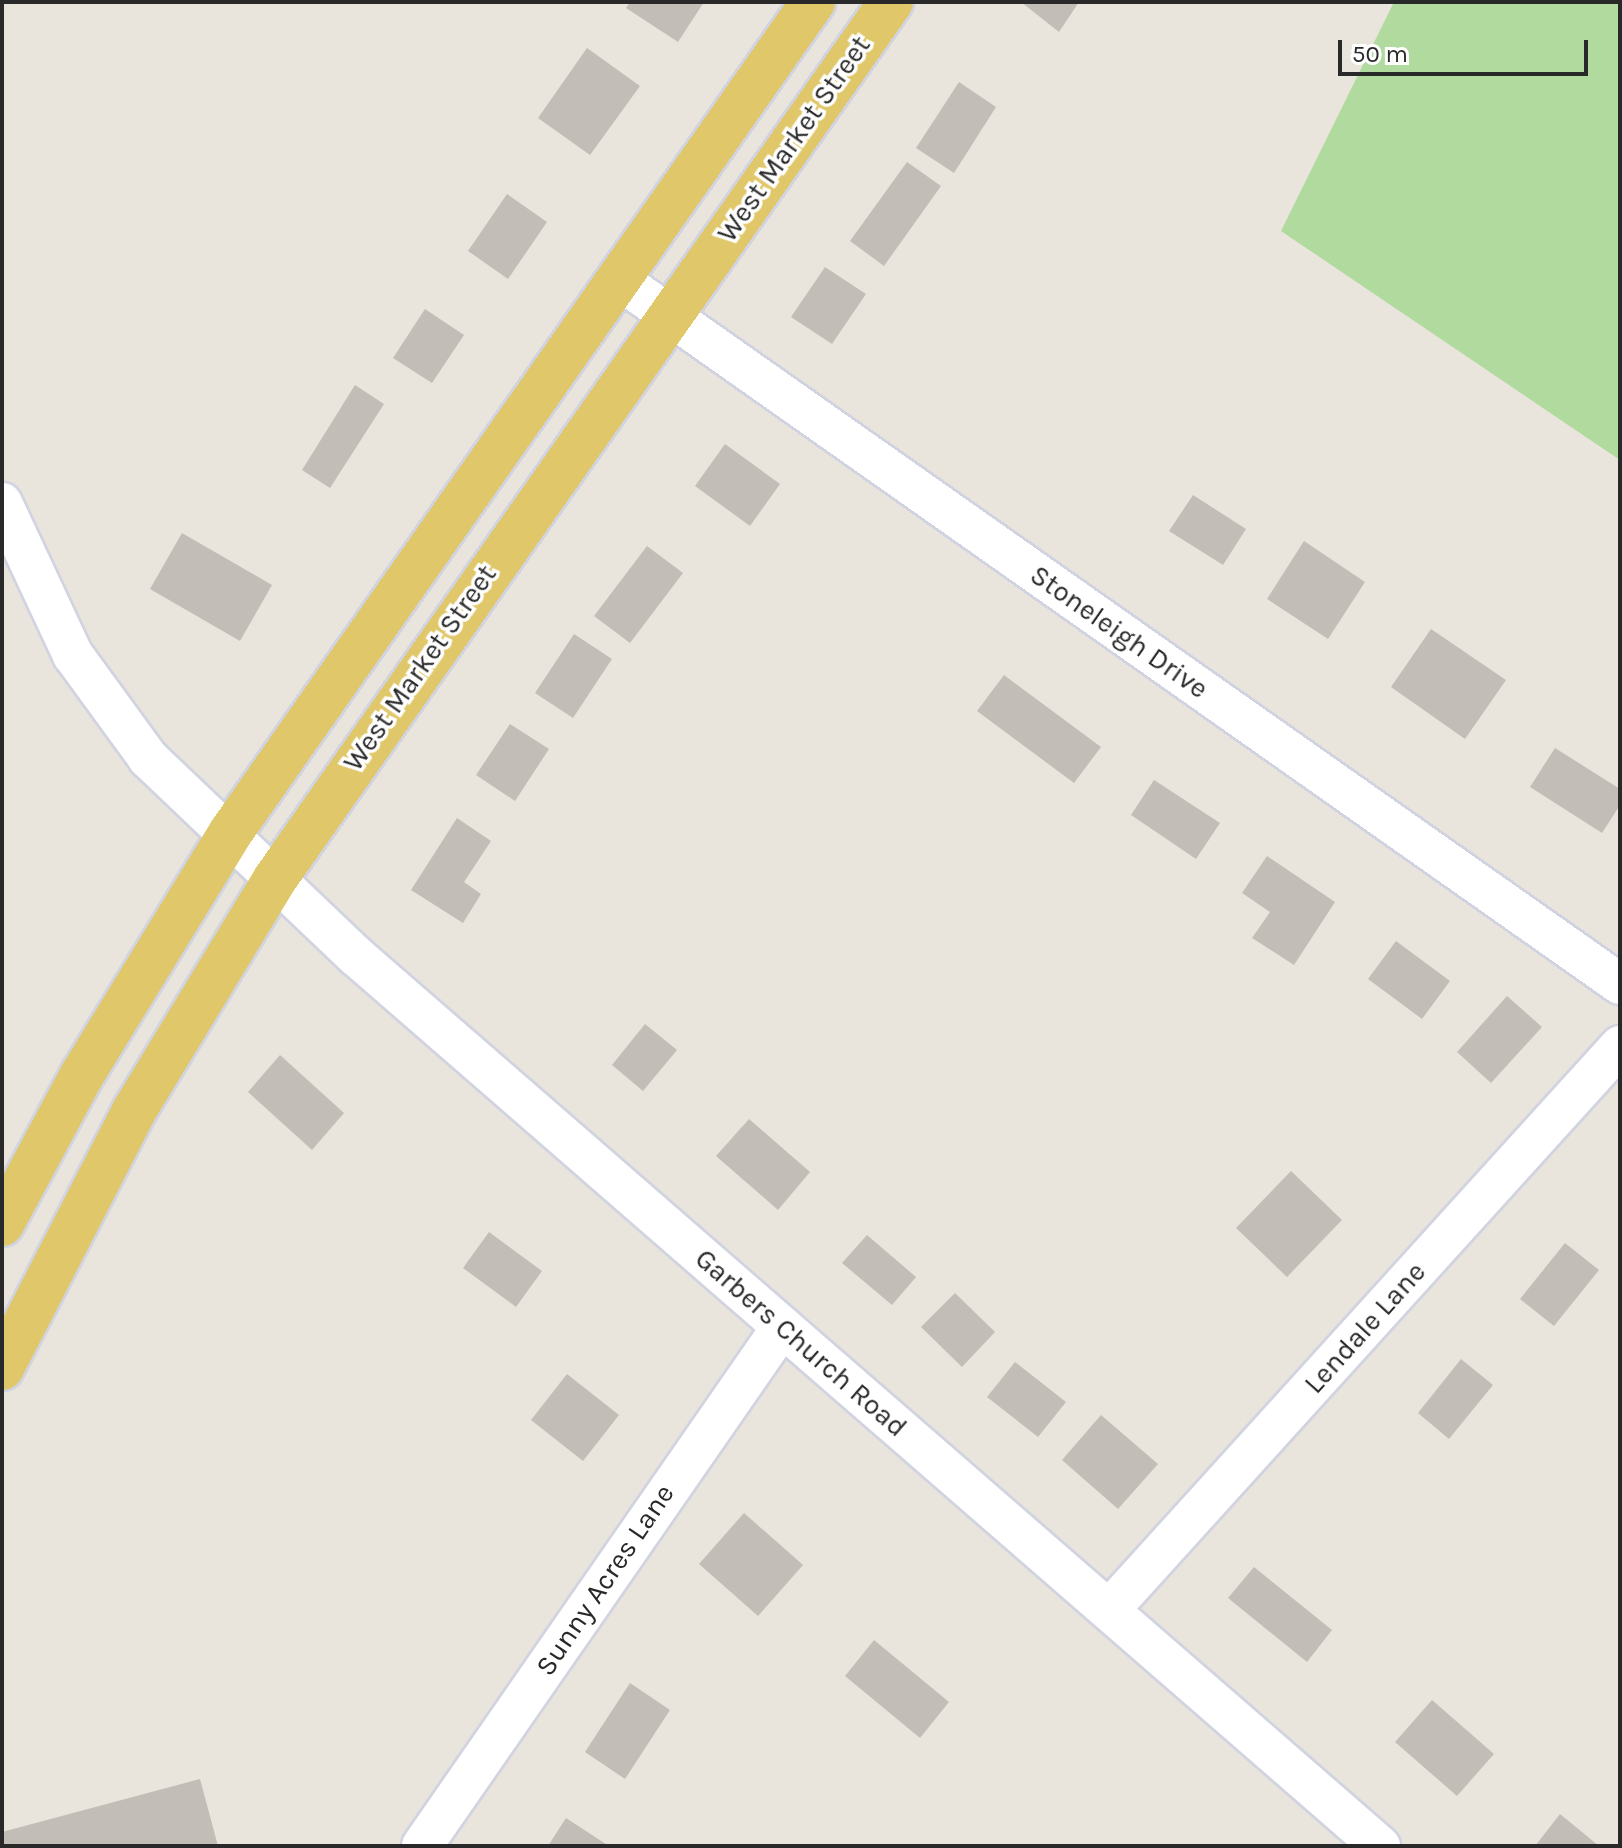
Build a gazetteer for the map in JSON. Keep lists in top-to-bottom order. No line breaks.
{"streets":{"main road":["West Market Street"],"street":["Stoneleigh Drive","Lendale Lane","Garbers Church Road","Sunny Acres Lane"]},"crossings":[["West Market Street","Stoneleigh Drive"],["West Market Street","Garbers Church Road"],["Lendale Lane","Garbers Church Road"],["Garbers Church Road","Sunny Acres Lane"]],"scale_bar":"50 m"}
